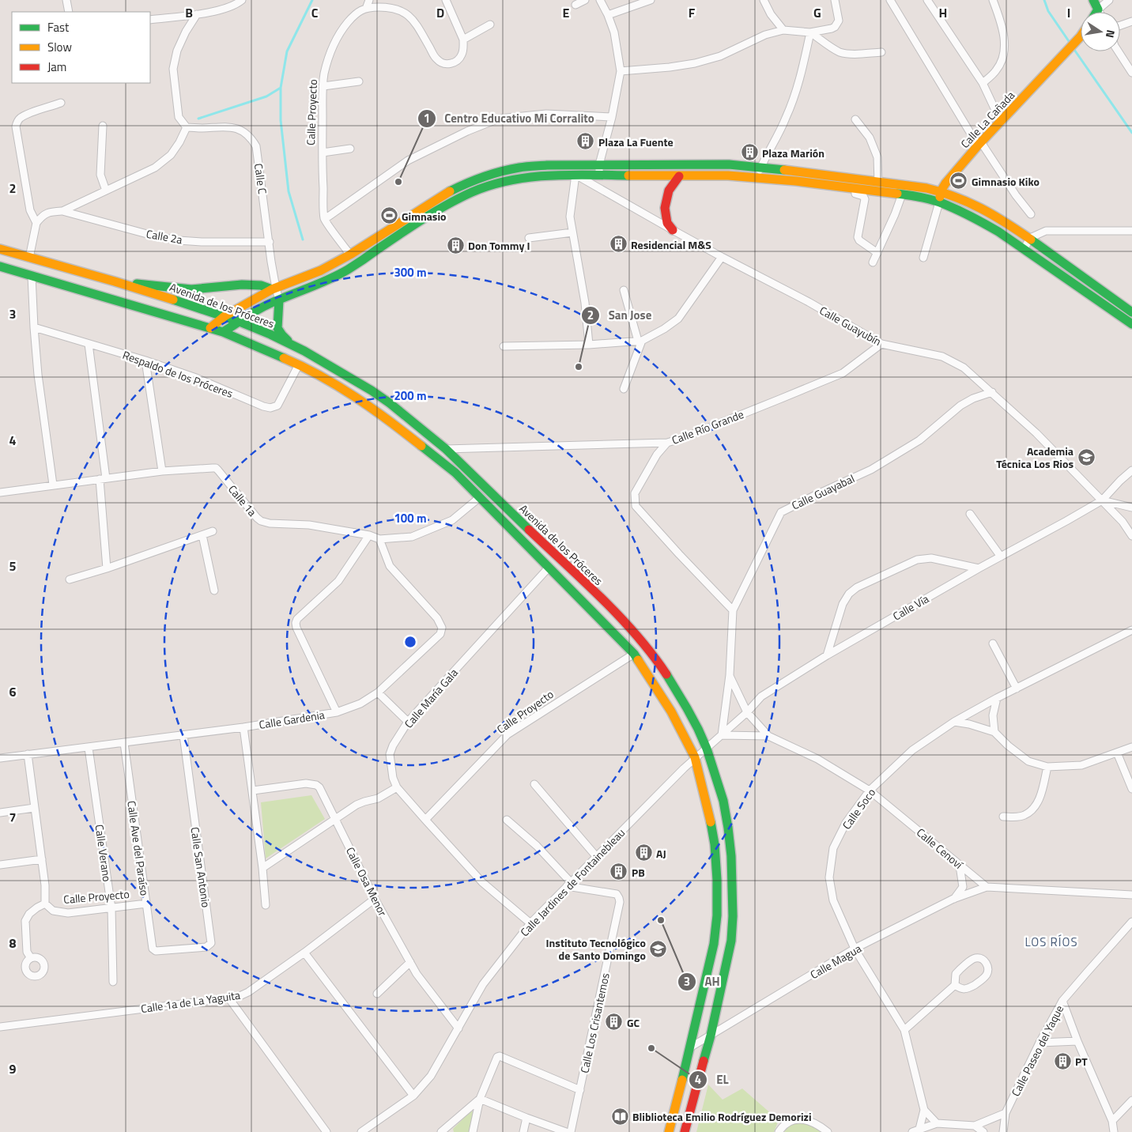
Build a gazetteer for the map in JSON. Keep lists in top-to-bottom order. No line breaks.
{"streets":{"main road":["Calle La Cañada","Avenida de los Próceres"],"street":["Calle Proyecto","Calle C","Calle 2a","Calle Guayubín","Respaldo de los Próceres","Calle Río Grande","Calle Guayabal","Calle 1a","Calle Vía","Calle María Gala","Calle Gardenia","Calle Soco","Calle Ave del Paraíso","Calle Cenoví","Calle Verano","Calle San Antonio","Calle Osa Menor","Calle Jardines de Fontainebleau","Calle Magua","Calle 1a de La Yaguita","Calle Los Crisantemos","Calle Paseo del Yaque"]},"crossings":[["Calle Proyecto","Calle María Gala"],["Calle Proyecto","Calle Ave del Paraíso"],["Calle Proyecto","Calle Verano"],["Calle C","Calle 2a"],["Avenida de los Próceres","Calle Río Grande"],["Avenida de los Próceres","Calle Vía"],["Avenida de los Próceres","Calle Jardines de Fontainebleau"],["Avenida de los Próceres","Calle Magua"],["Calle Guayubín","Calle Río Grande"],["Calle Guayubín","Calle Guayabal"],["Calle Guayubín","Calle Vía"],["Calle Guayabal","Calle Vía"],["Calle 1a","Calle Gardenia"],["Calle Vía","Calle Jardines de Fontainebleau"],["Calle María Gala","Calle Jardines de Fontainebleau"],["Calle Gardenia","Calle Ave del Paraíso"],["Calle Gardenia","Calle Verano"],["Calle Gardenia","Calle San Antonio"],["Calle Soco","Calle Cenoví"],["Calle Soco","Calle Magua"],["Calle Ave del Paraíso","Calle San Antonio"],["Calle Cenoví","Calle Magua"],["Calle Osa Menor","Calle Jardines de Fontainebleau"],["Calle Osa Menor","Calle 1a de La Yaguita"],["Calle Jardines de Fontainebleau","Calle Los Crisantemos"]],"districts":["LOS RÍOS"],"places":{"building":["Plaza La Fuente","Plaza Marión","Residencial M&S","Don Tommy I","AJ","PB","GC","PT"],"sports":["Gimnasio Kiko","Gimnasio"],"other":["Centro Educativo Mi Corralito","San Jose","AH","EL"],"school or university":["Academia Técnica Los Rios","Instituto Tecnológico de Santo Domingo"],"library":["Bliblioteca Emilio Rodríguez Demorizi"]},"legend":["Fast","Slow","Jam"],"north":"right","grid":{"columns":["B","C","D","E","F","G","H","I"],"rows":["2","3","4","5","6","7","8","9"]},"rings":["300 m","200 m","100 m"]}
